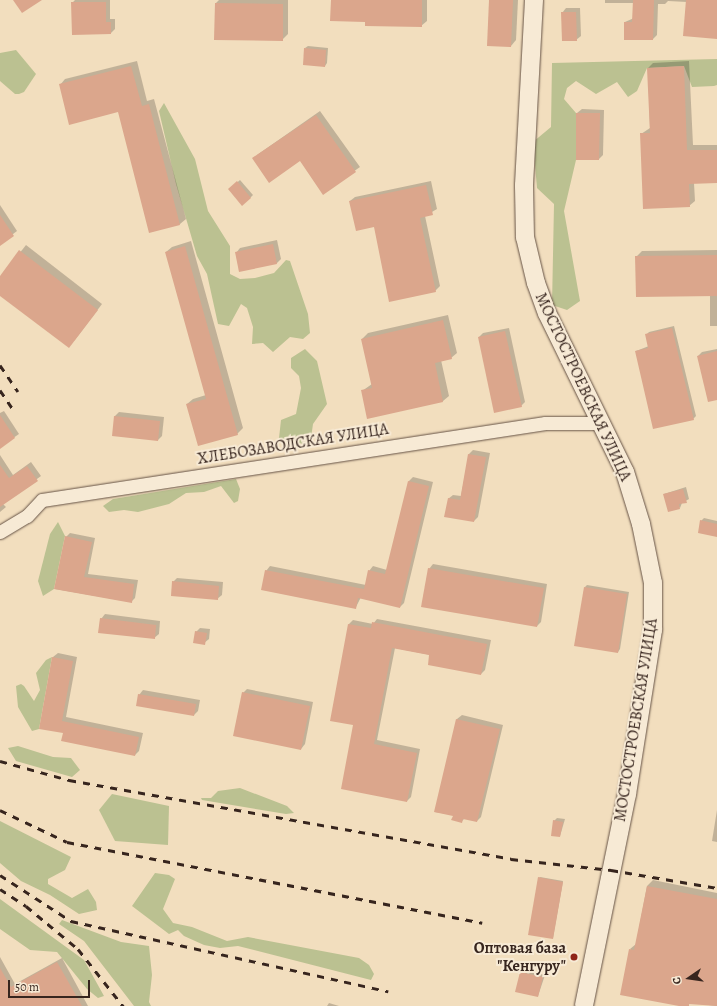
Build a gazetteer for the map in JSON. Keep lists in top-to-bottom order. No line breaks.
{"streets":{"main road":["МОСТОСТРОЕВСКАЯ УЛИЦА"],"street":["ХЛЕБОЗАВОДСКАЯ УЛИЦА"]},"crossings":[["МОСТОСТРОЕВСКАЯ УЛИЦА","ХЛЕБОЗАВОДСКАЯ УЛИЦА"]],"places":["Оптовая база \"Кенгуру\""],"scale_bar":"50 m","north":"left"}
